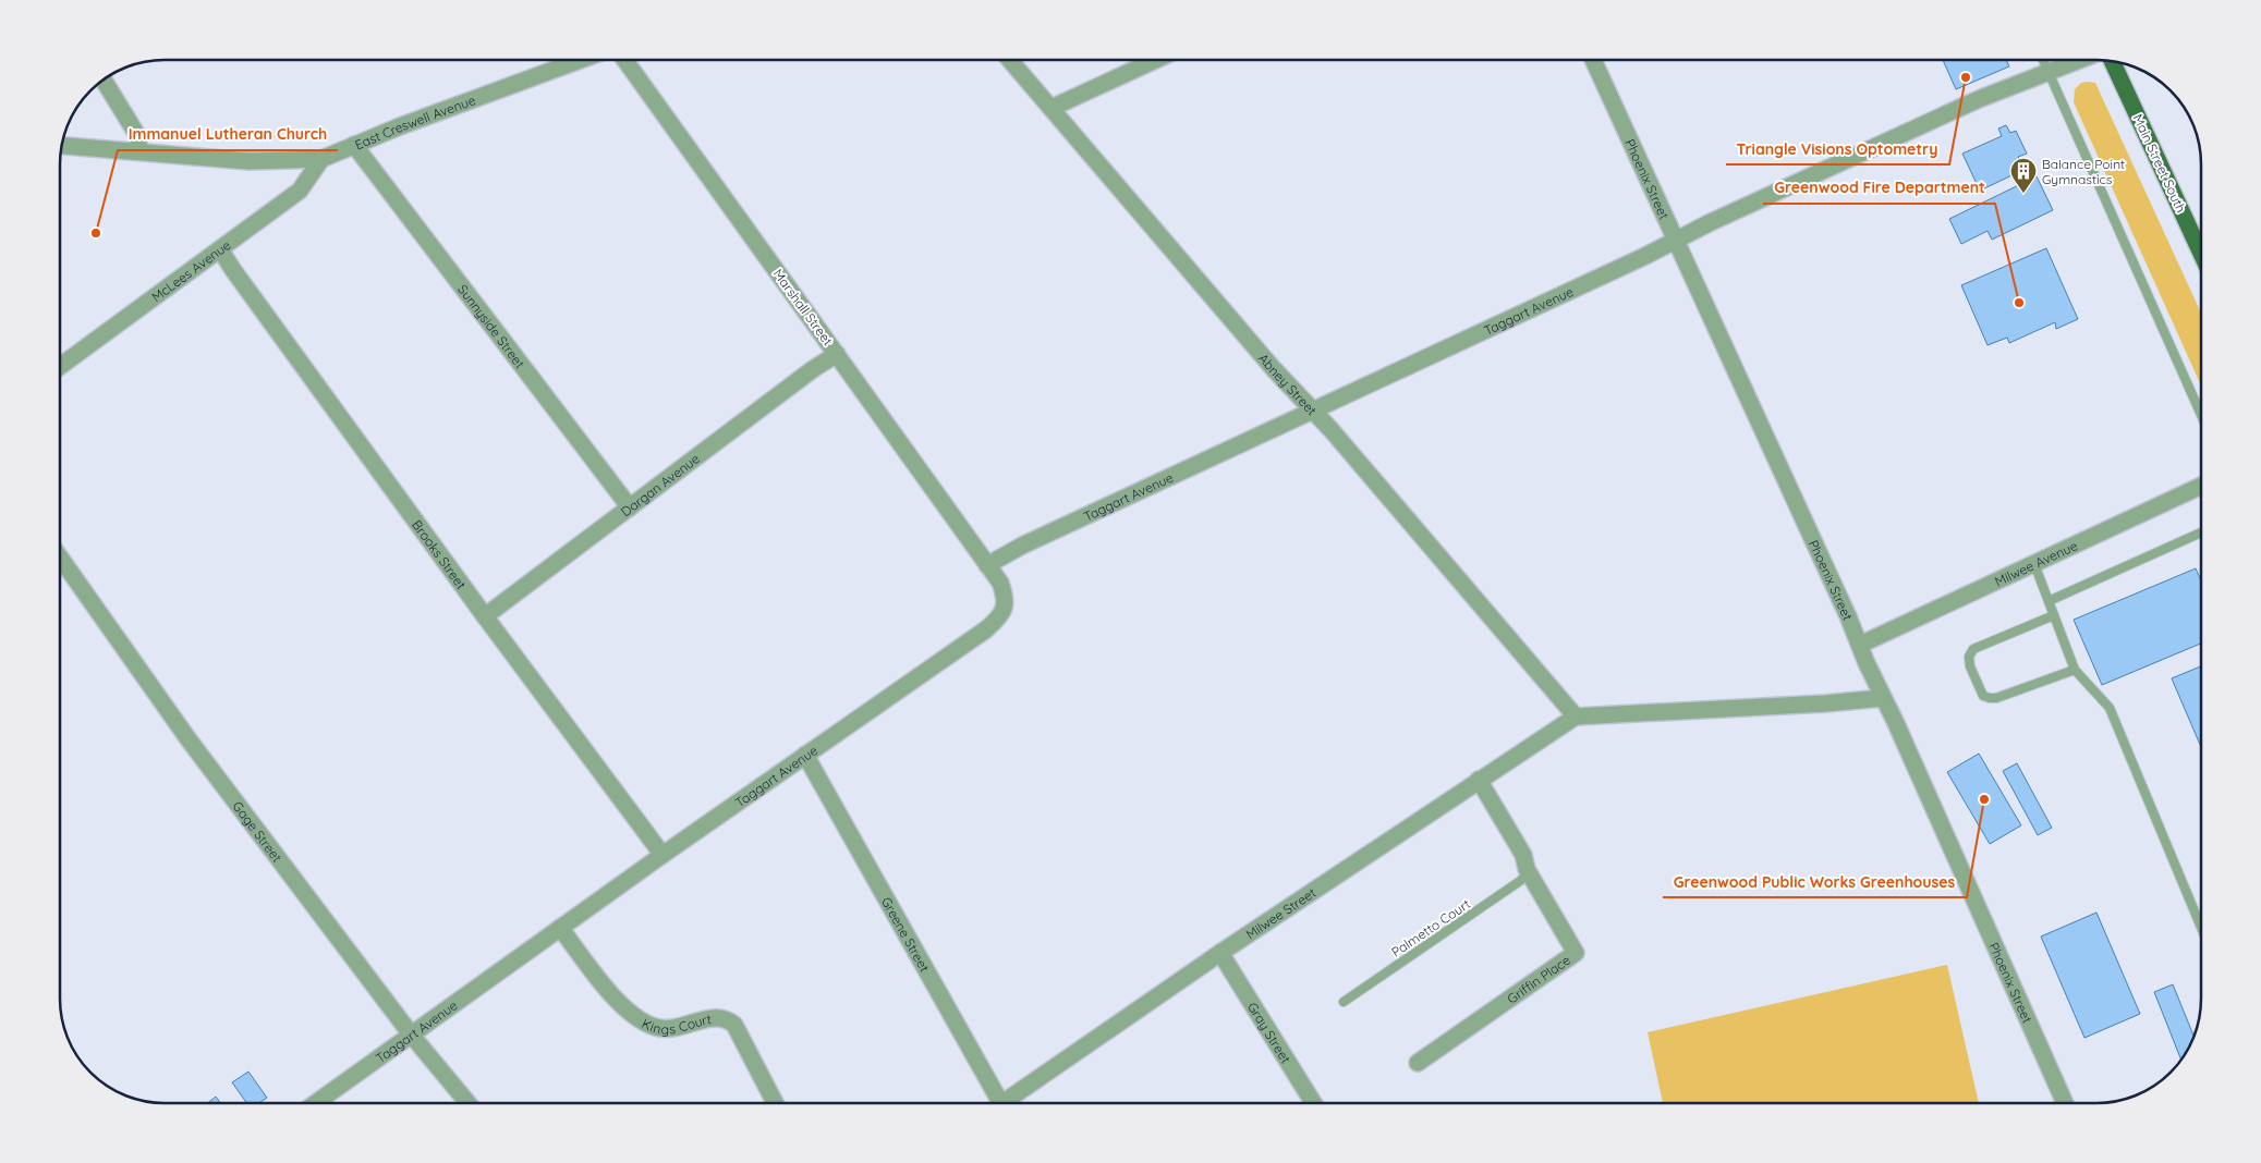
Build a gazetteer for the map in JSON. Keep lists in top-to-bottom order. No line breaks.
{"streets":{"main road":["Main Street South"],"street":["East Creswell Avenue","Phoenix Street","McLees Avenue","Marshall Street","Taggart Avenue","Sunnyside Street","Abney Street","Dargan Avenue","Brooks Street","Milwee Avenue","Gage Street","Milwee Street","Greene Street","Griffin Place","Kings Court","Gray Street"],"lane":["Palmetto Court"]},"crossings":[["East Creswell Avenue","McLees Avenue"],["East Creswell Avenue","Sunnyside Street"],["Phoenix Street","Taggart Avenue"],["Phoenix Street","Milwee Avenue"],["McLees Avenue","Brooks Street"],["Marshall Street","Taggart Avenue"],["Marshall Street","Dargan Avenue"],["Taggart Avenue","Abney Street"],["Taggart Avenue","Brooks Street"],["Taggart Avenue","Gage Street"],["Taggart Avenue","Greene Street"],["Taggart Avenue","Kings Court"],["Sunnyside Street","Dargan Avenue"],["Abney Street","Milwee Street"],["Dargan Avenue","Brooks Street"],["Milwee Street","Griffin Place"],["Milwee Street","Gray Street"],["Palmetto Court","Griffin Place"]],"places":{"other":["Triangle Visions Optometry","Immanuel Lutheran Church","Greenwood Fire Department","Greenwood Public Works Greenhouses"],"building":["Balance Point Gymnastics"]}}
